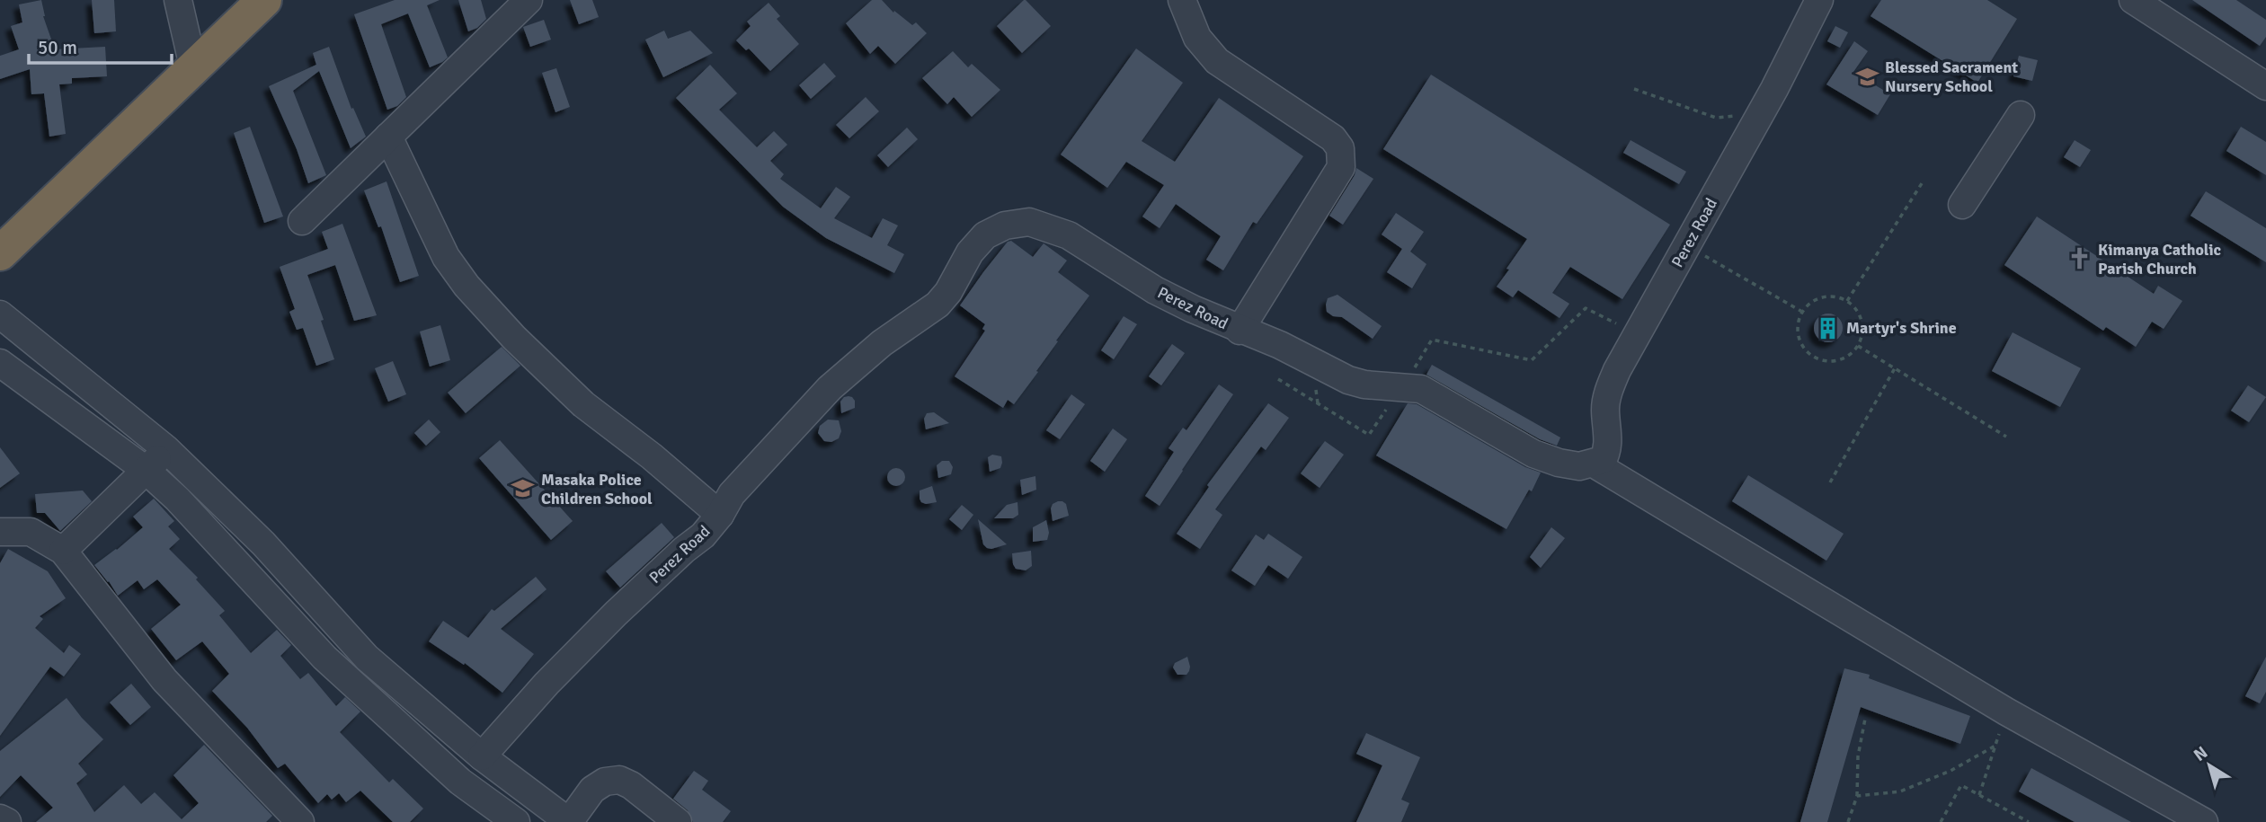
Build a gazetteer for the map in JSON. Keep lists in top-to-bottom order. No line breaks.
{"streets":{"street":["Perez Road"]},"places":{"school or university":["Blessed Sacrament Nursery School","Masaka Police Children School"],"church":["Kimanya Catholic Parish Church"],"building":["Martyr's Shrine"]},"scale_bar":"50 m","north":"top left"}
